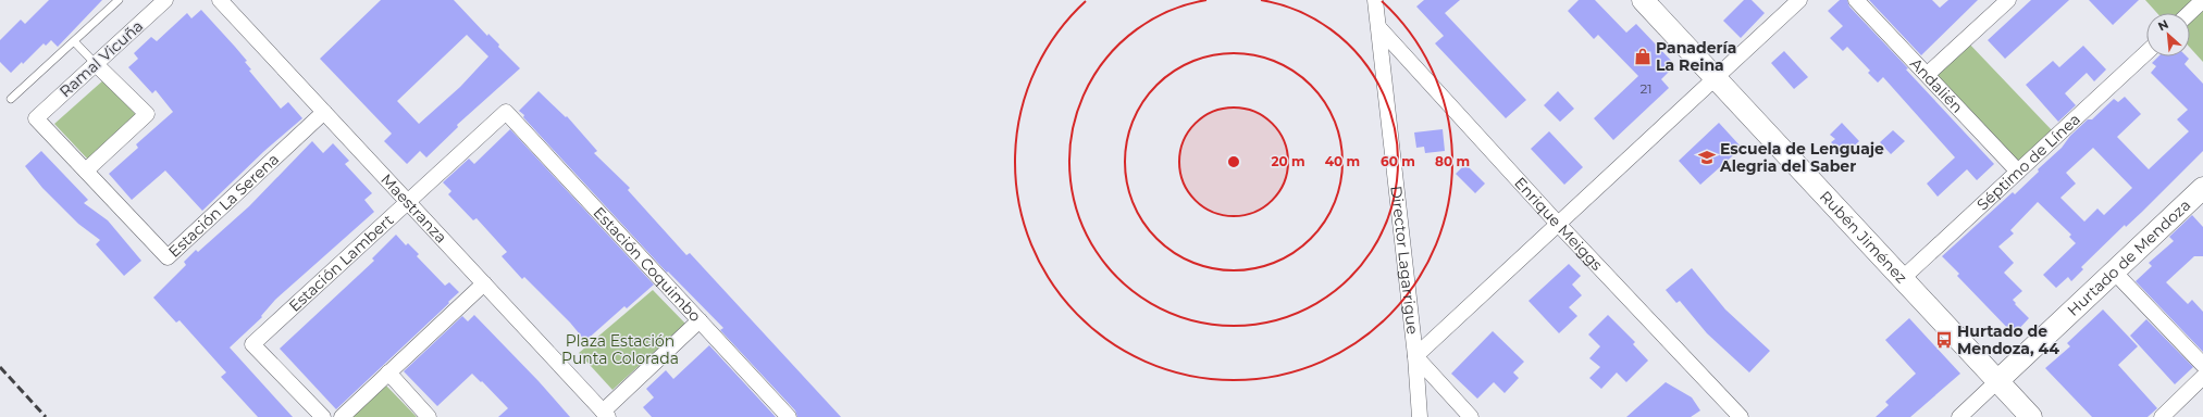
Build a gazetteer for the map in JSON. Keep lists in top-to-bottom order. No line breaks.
{"streets":{"main road":["Rubén Jiménez","Hurtado de Mendoza"],"street":["Ramal Vicuña","Andalién","Séptimo de Línea","Estación La Serena","Maestranza","Enrique Meiggs","Director Lagarrigue","Estación Lambert","Estación Coquimbo"]},"crossings":[["Ramal Vicuña","Estación La Serena"],["Andalién","Séptimo de Línea"],["Séptimo de Línea","Rubén Jiménez"],["Estación La Serena","Maestranza"],["Maestranza","Estación Lambert"],["Enrique Meiggs","Director Lagarrigue"],["Rubén Jiménez","Hurtado de Mendoza"],["Estación Lambert","Estación Coquimbo"]],"parks":["Plaza Estación Punta Colorada"],"places":{"shop":["Panadería La Reina"],"school or university":["Escuela de Lenguaje Alegria del Saber"],"bus stop":["Hurtado de Mendoza, 44"]},"house_numbers":["21"],"north":"top left","rings":["20 m","40 m","60 m","80 m"]}
